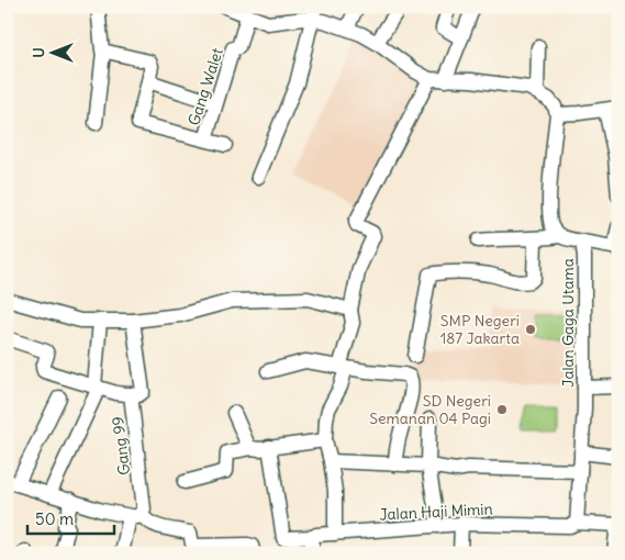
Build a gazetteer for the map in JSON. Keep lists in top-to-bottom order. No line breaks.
{"streets":{"street":["Gang Walet","Jalan Gaga Utama","Gang 99","Jalan Haji Mimin"]},"crossings":[["Jalan Gaga Utama","Jalan Haji Mimin"]],"places":["SMP Negeri 187 Jakarta","SD Negeri Semanan 04 Pagi"],"scale_bar":"50 m","north":"left"}
